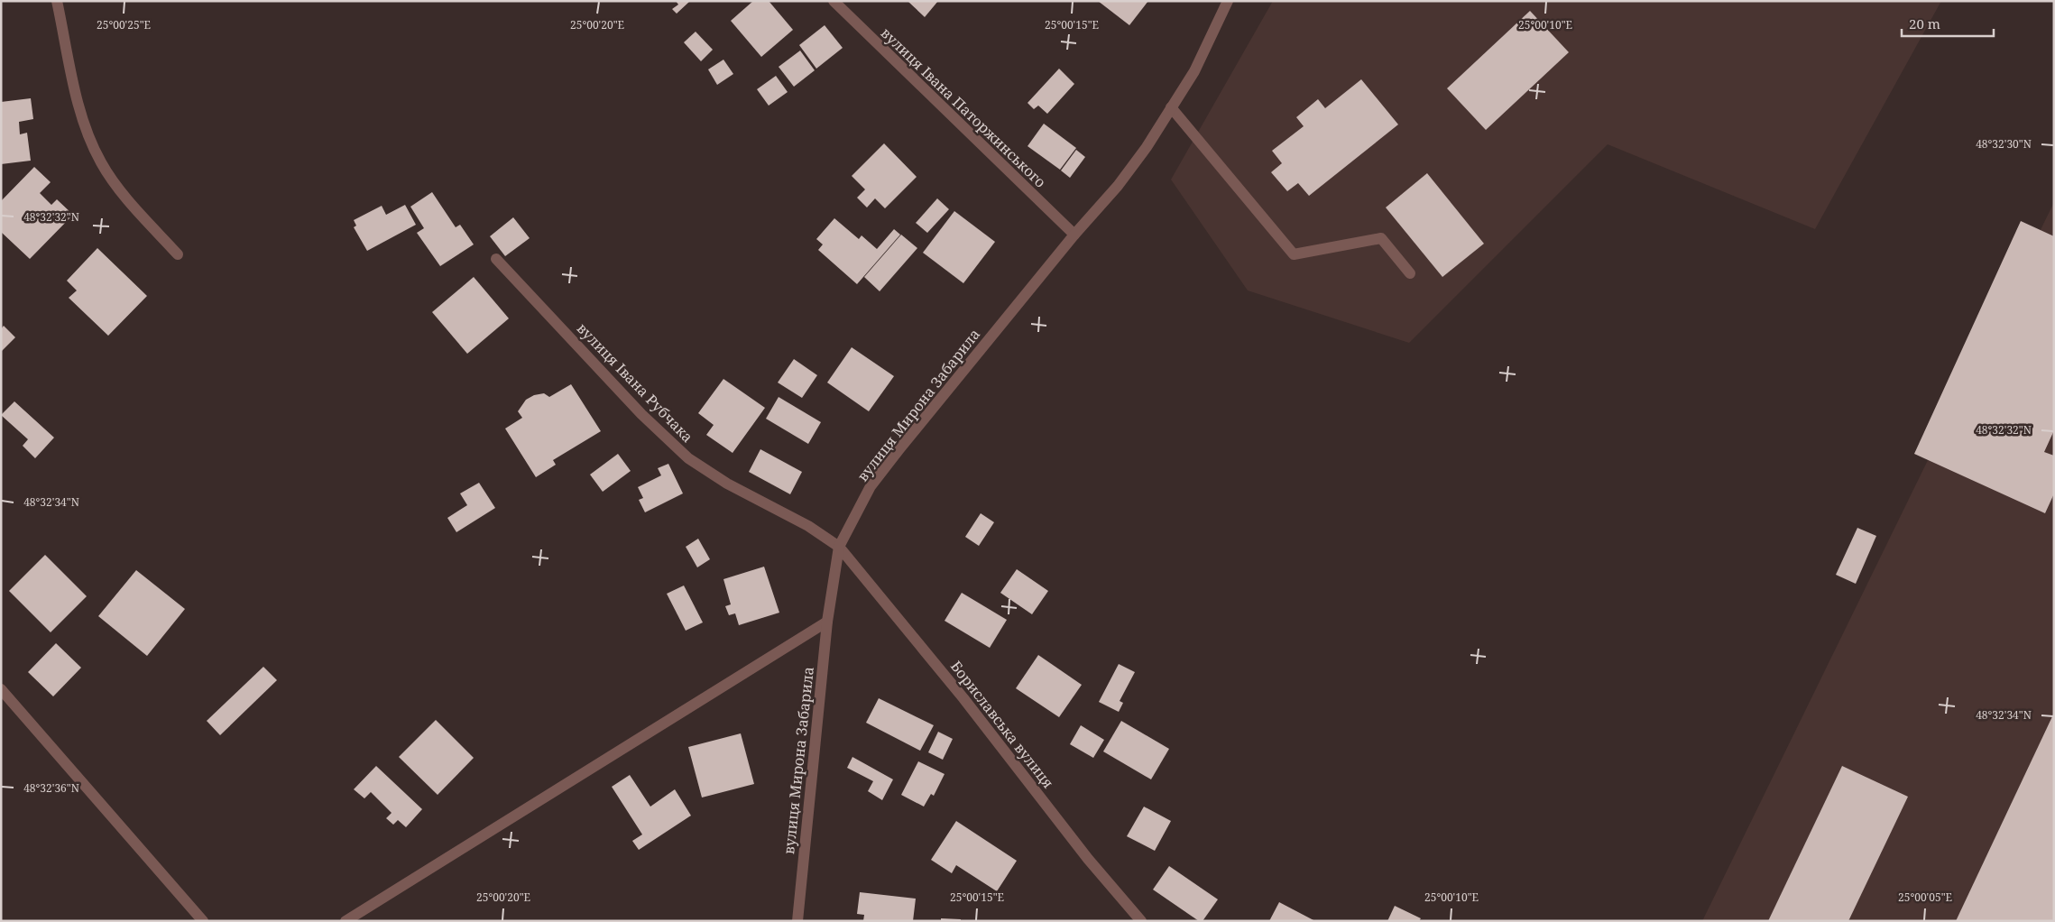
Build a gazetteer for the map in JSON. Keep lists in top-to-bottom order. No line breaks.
{"streets":{"street":["вулиця Івана Паторжинського","вулиця Івана Рубчака","вулиця Мирона Забарила","Бориславська вулиця"]},"crossings":[["вулиця Івана Паторжинського","вулиця Мирона Забарила"],["вулиця Івана Рубчака","вулиця Мирона Забарила"],["вулиця Івана Рубчака","Бориславська вулиця"],["вулиця Мирона Забарила","Бориславська вулиця"]],"scale_bar":"20 m","coordinates":["25°00'25\"E","25°00'20\"E","25°00'15\"E","25°00'10\"E","48°32'30\"N","48°32'32\"N","48°32'34\"N","48°32'36\"N","25°00'05\"E"]}
